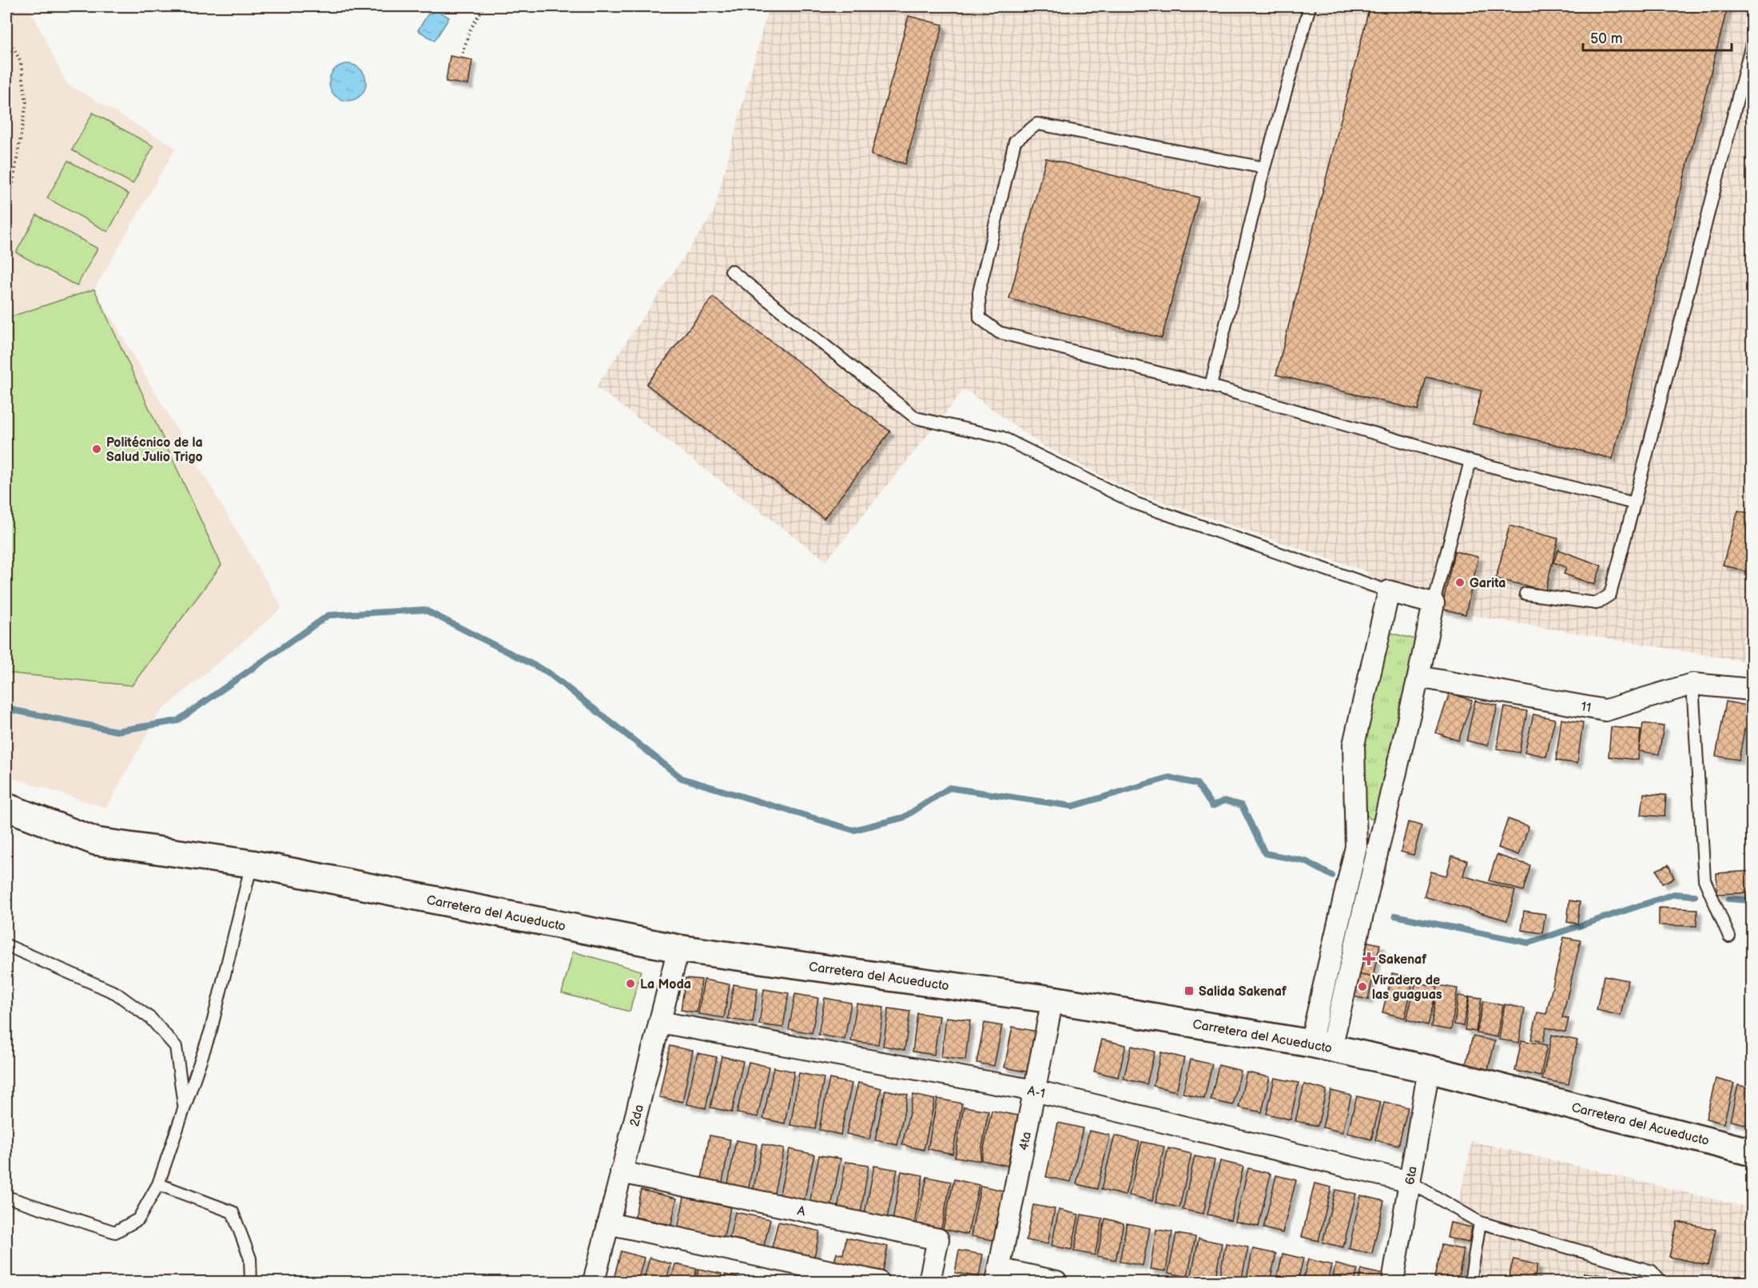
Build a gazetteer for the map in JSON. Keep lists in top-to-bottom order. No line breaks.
{"streets":{"street":["11","Carretera del Acueducto","A-1","2da","4ta","6ta","A"]},"crossings":[["Carretera del Acueducto","2da"],["Carretera del Acueducto","4ta"],["Carretera del Acueducto","6ta"],["A-1","2da"],["A-1","4ta"],["A-1","6ta"],["2da","A"]],"places":{"other":["Politécnico de la Salud Julio Trigo","Garita","La Moda","Viradero de las guaguas"],"health":["Sakenaf"],"transit":["Salida Sakenaf"]},"scale_bar":"50 m"}
